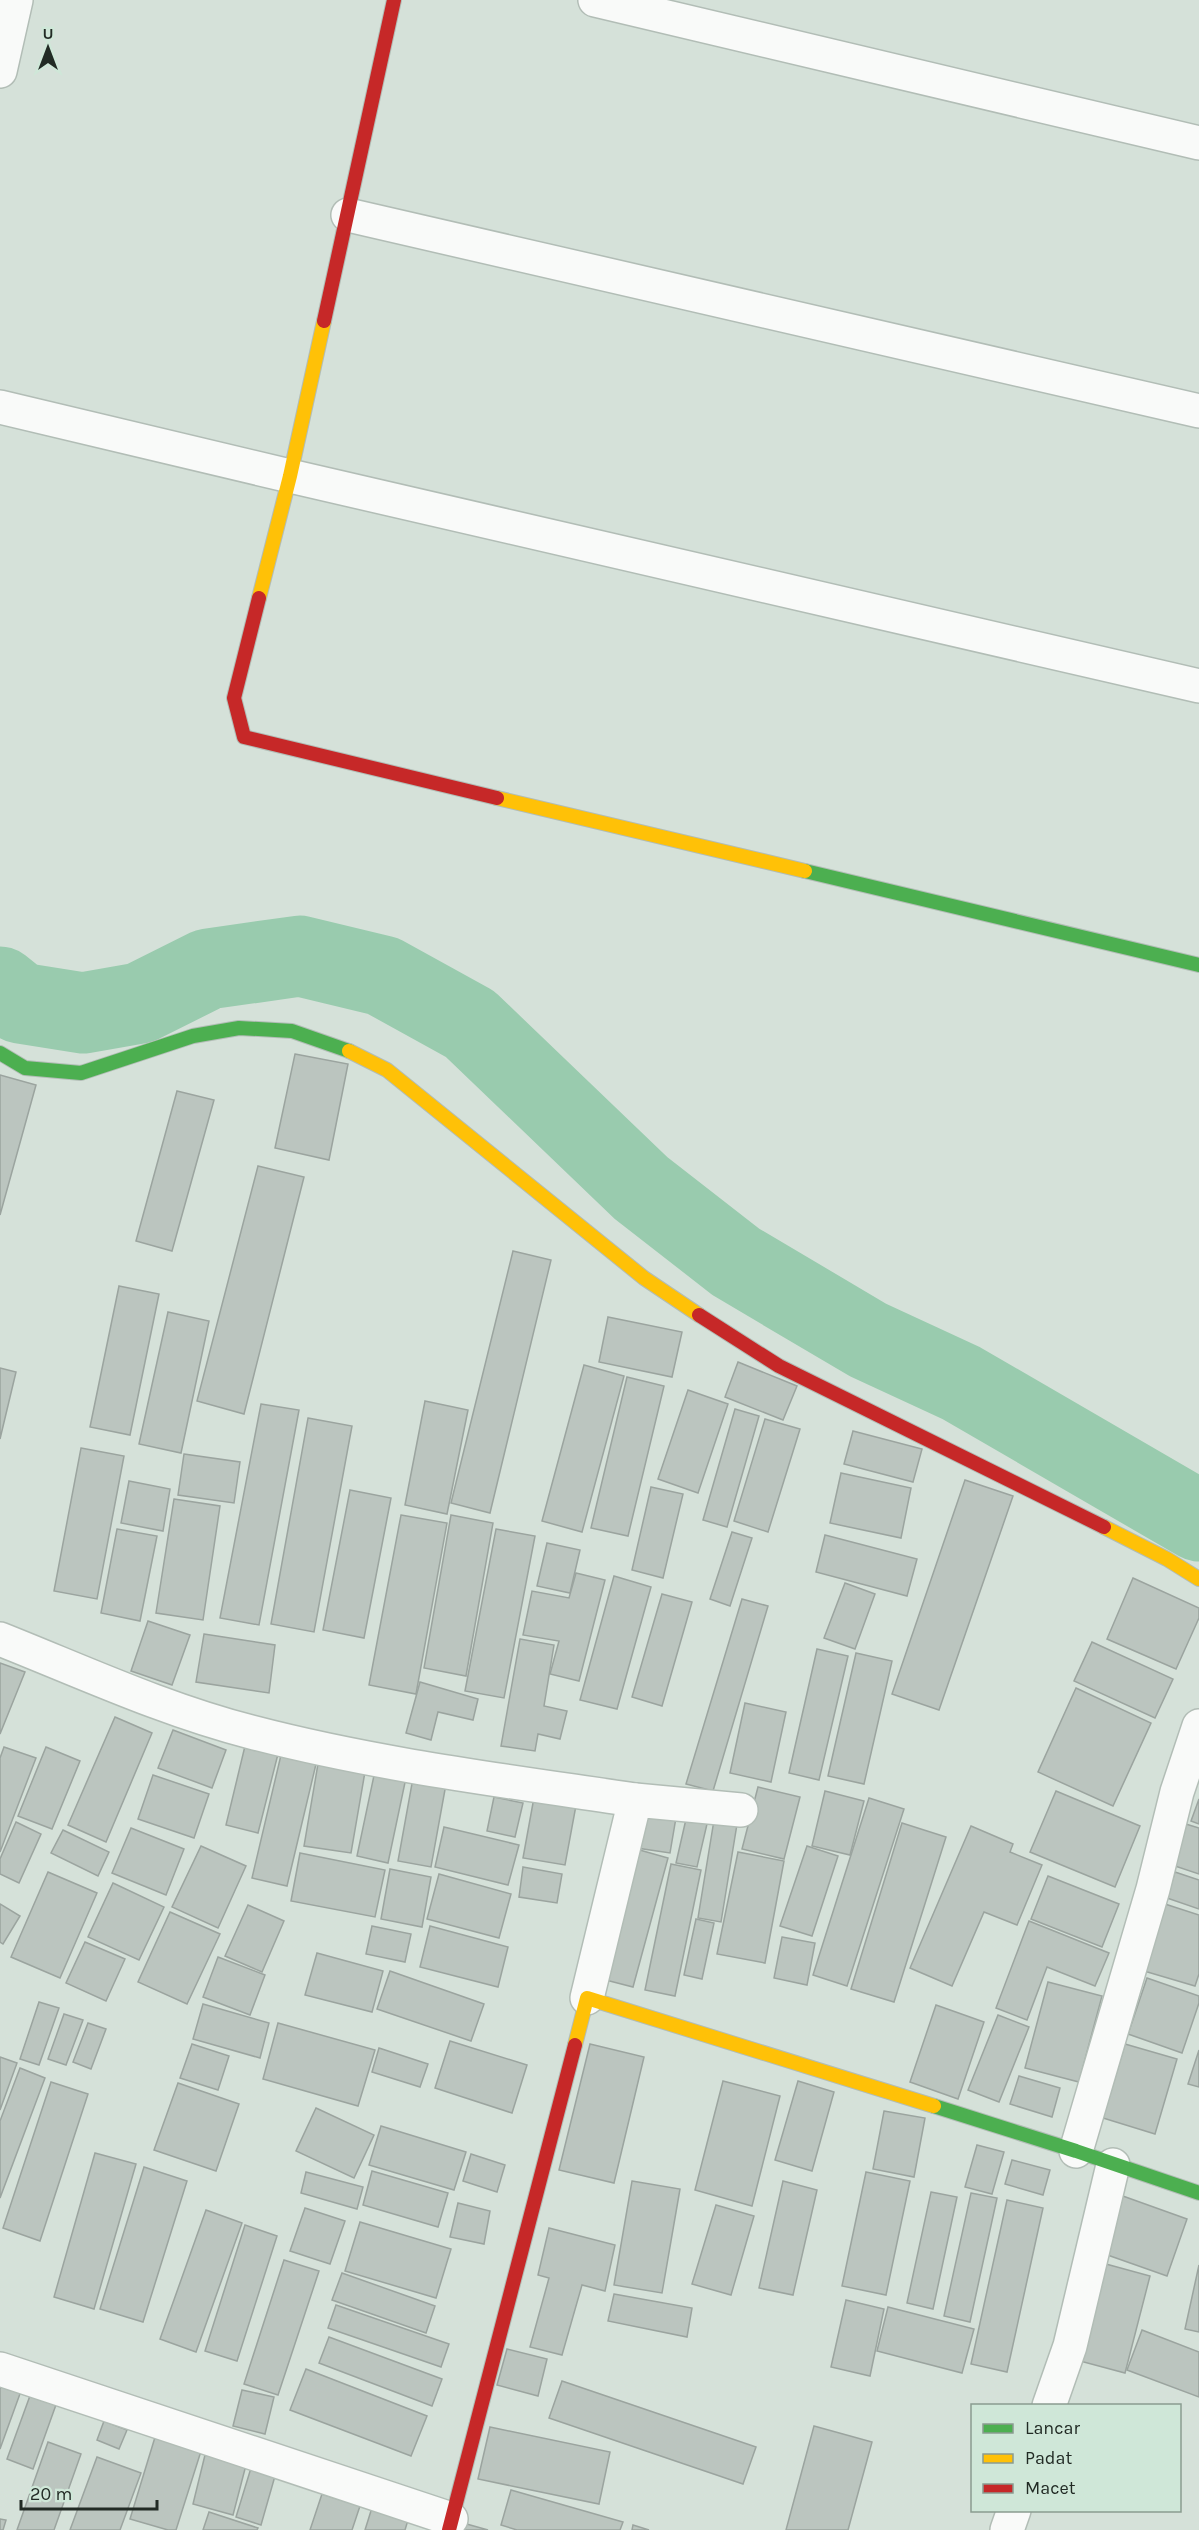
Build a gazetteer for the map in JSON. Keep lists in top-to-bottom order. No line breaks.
{"legend":["Lancar","Padat","Macet"],"scale_bar":"20 m","north":"top"}
